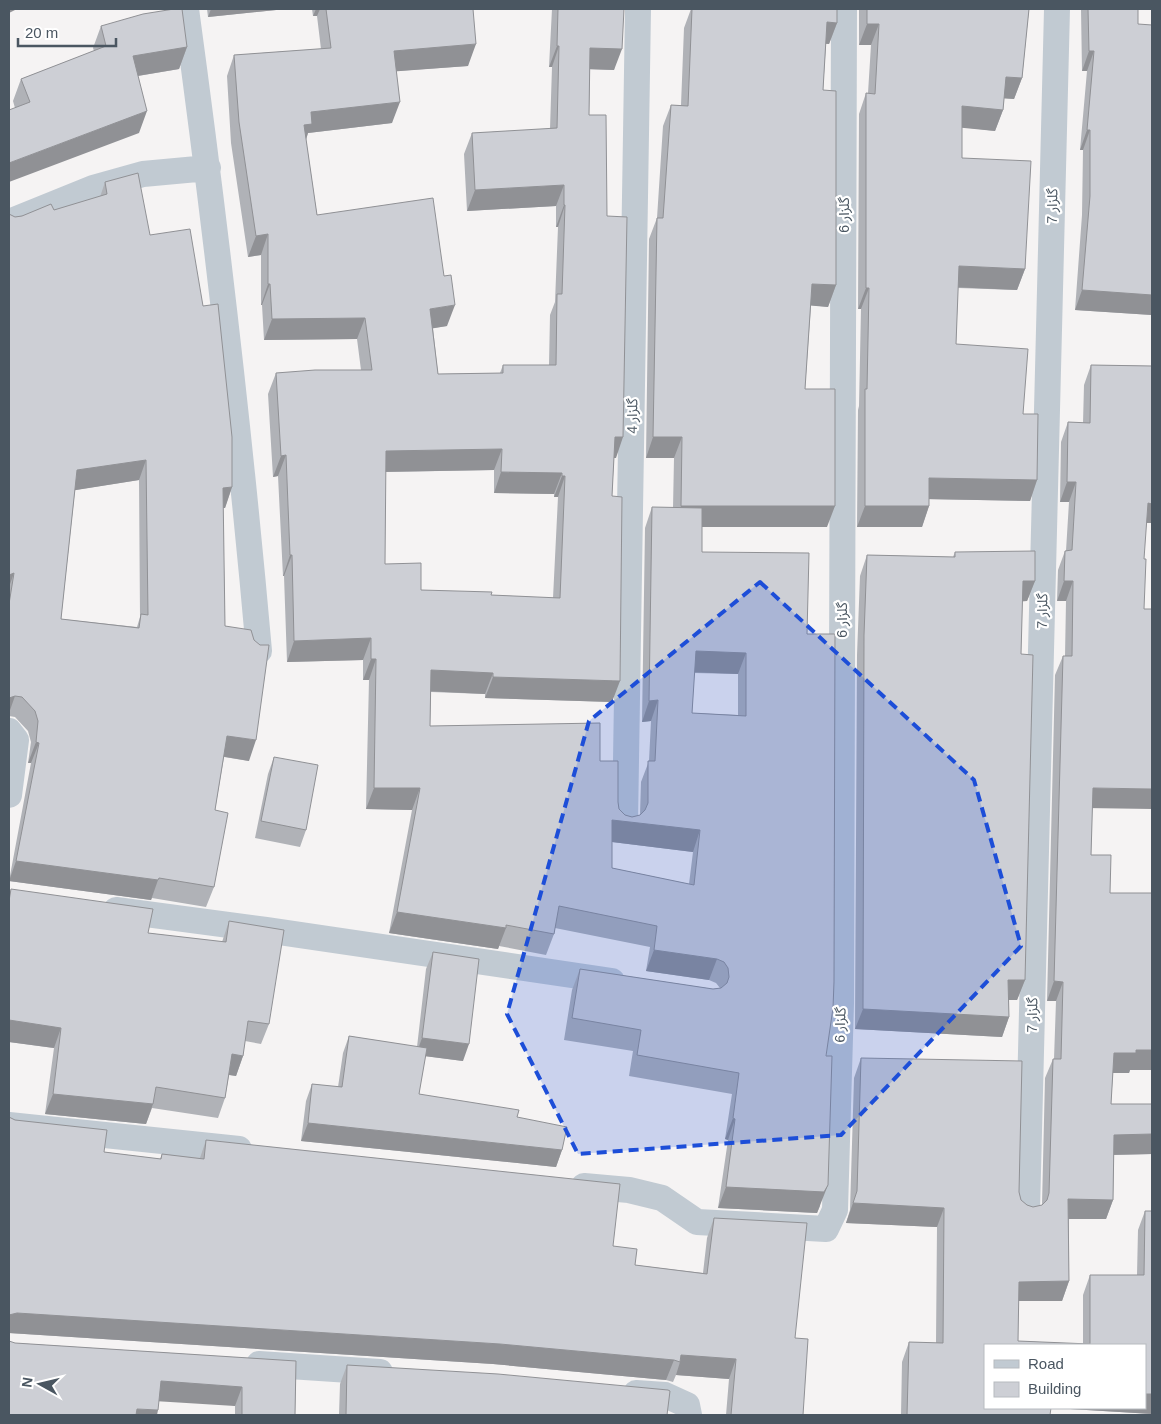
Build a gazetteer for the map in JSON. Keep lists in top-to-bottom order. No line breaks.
{"streets":{"street":["گلزار 7","گلزار 6","گلزار 4"]},"legend":["Road","Building"],"scale_bar":"20 m","north":"left"}
